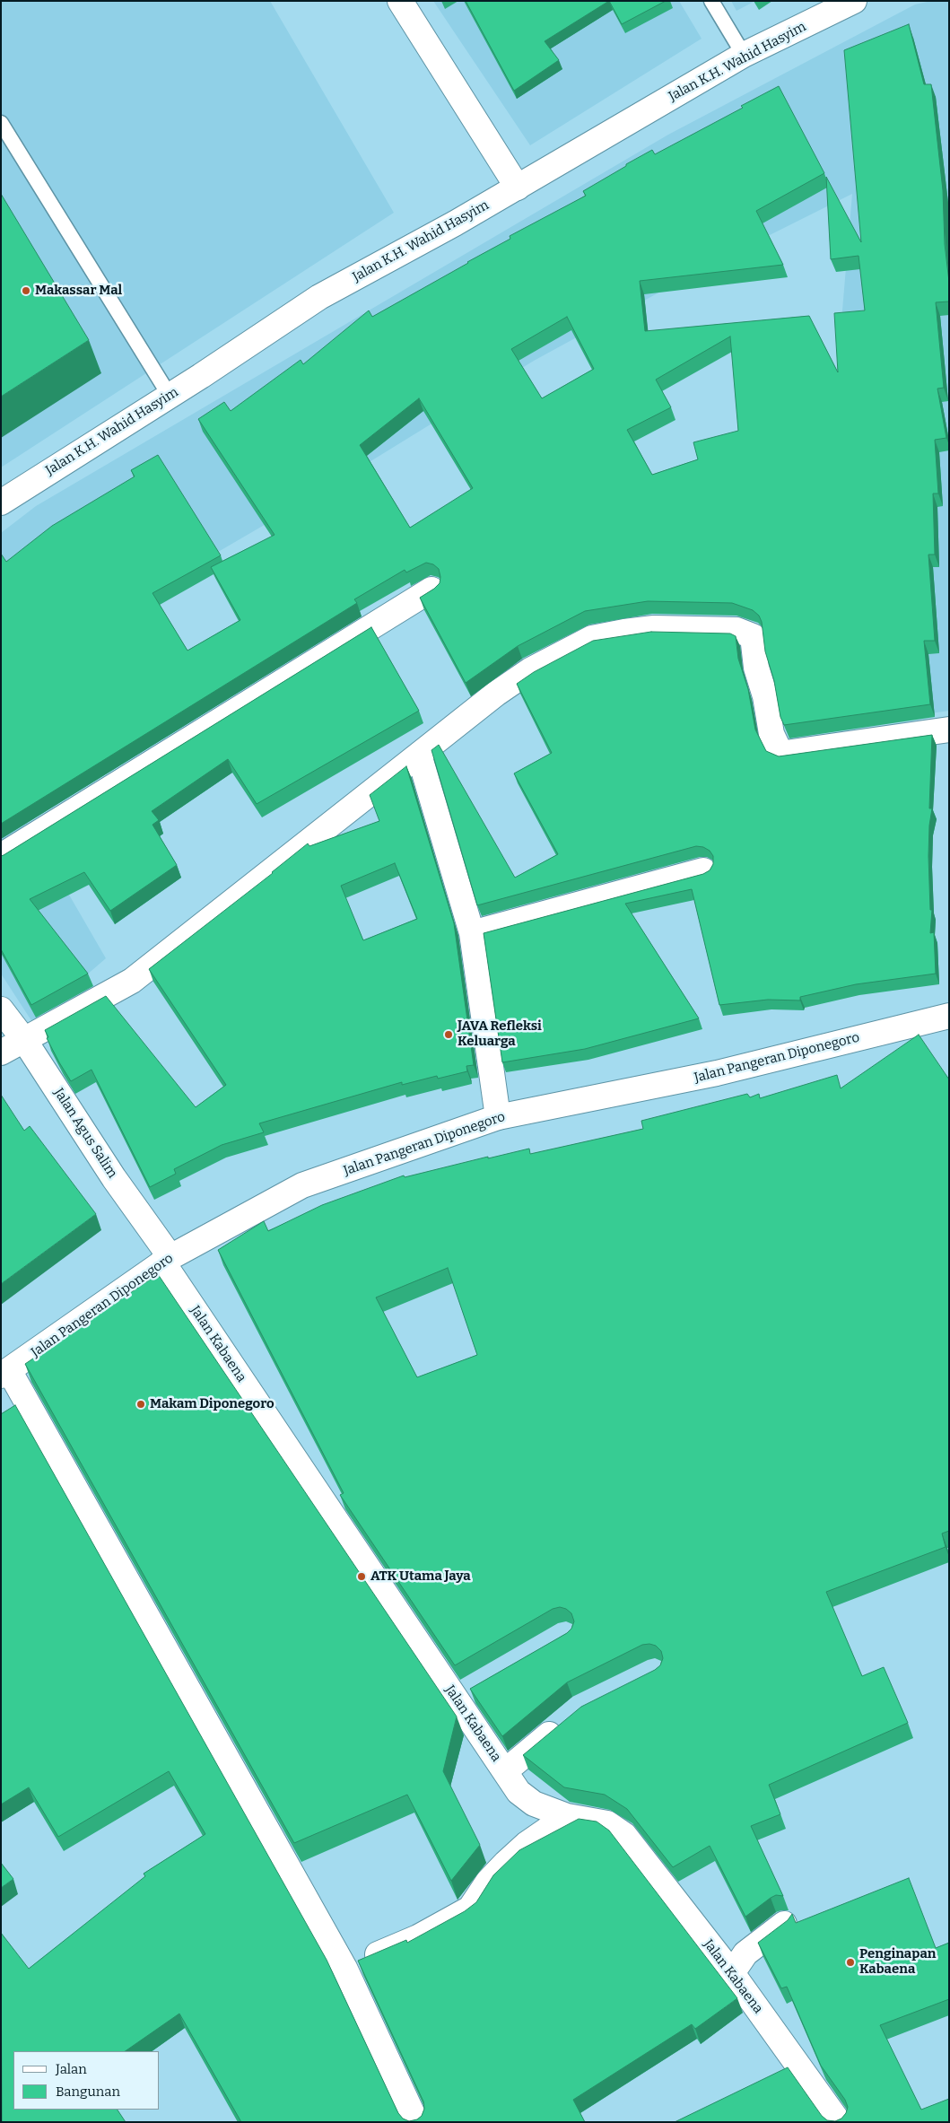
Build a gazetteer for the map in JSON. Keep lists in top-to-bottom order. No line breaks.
{"streets":{"street":["Jalan K.H. Wahid Hasyim","Jalan Pangeran Diponegoro","Jalan Agus Salim","Jalan Kabaena"]},"crossings":[["Jalan Pangeran Diponegoro","Jalan Agus Salim"],["Jalan Pangeran Diponegoro","Jalan Kabaena"],["Jalan Agus Salim","Jalan Kabaena"]],"places":["Makassar Mal","JAVA Refleksi Keluarga","Makam Diponegoro","ATK Utama Jaya","Penginapan Kabaena"],"legend":["Jalan","Bangunan"]}
